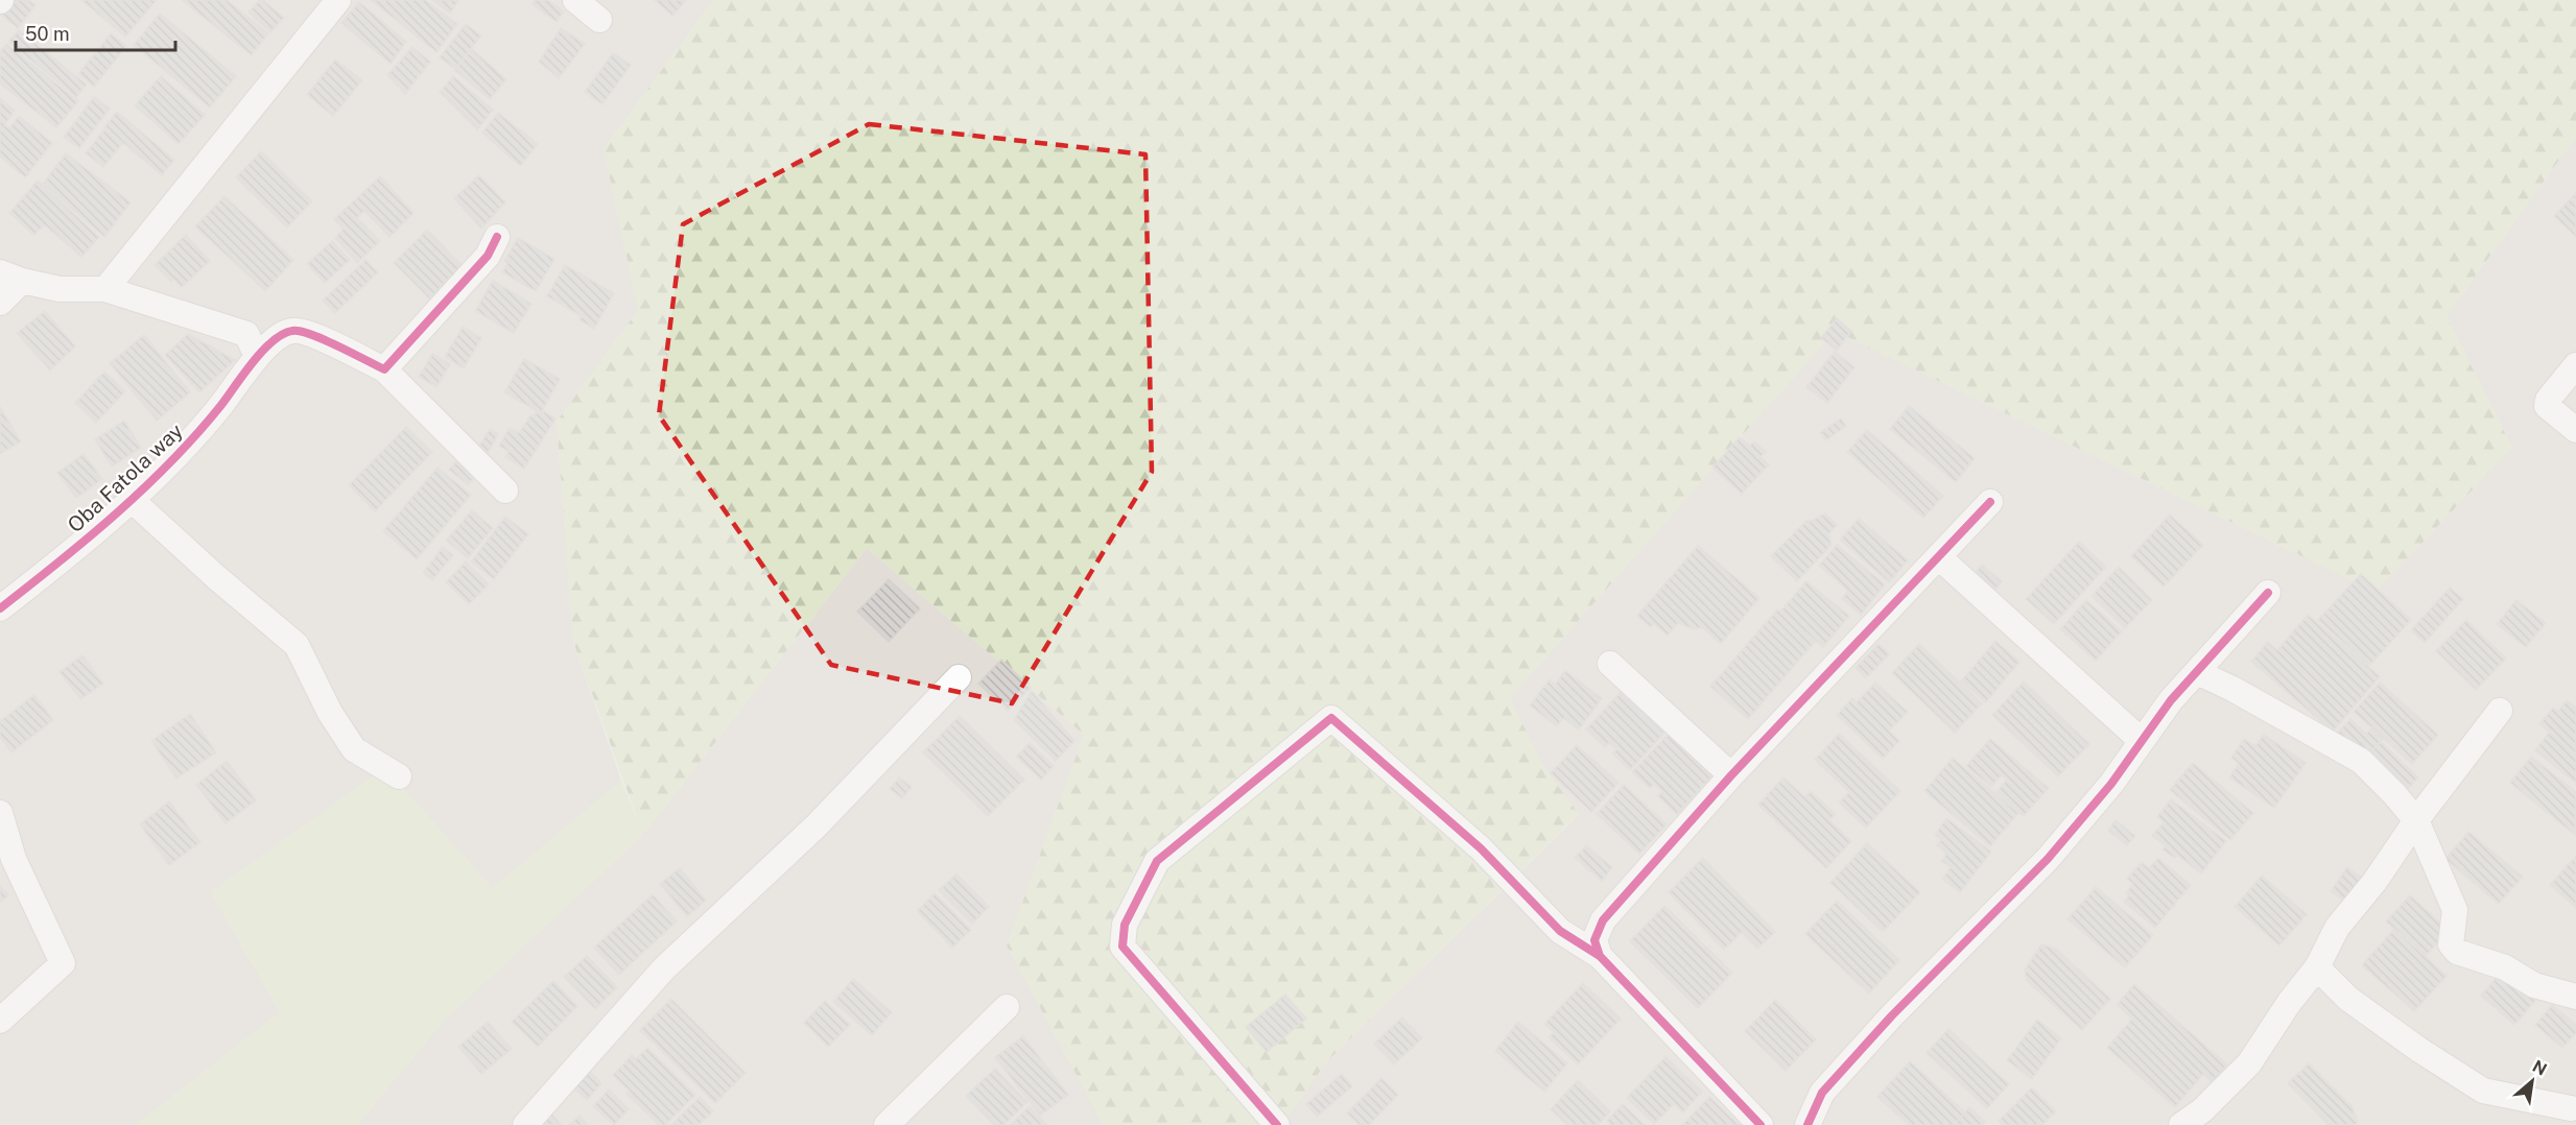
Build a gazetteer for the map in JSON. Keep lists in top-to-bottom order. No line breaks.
{"streets":{"street":["Oba Fatola way"]},"scale_bar":"50 m","north":"top right"}
